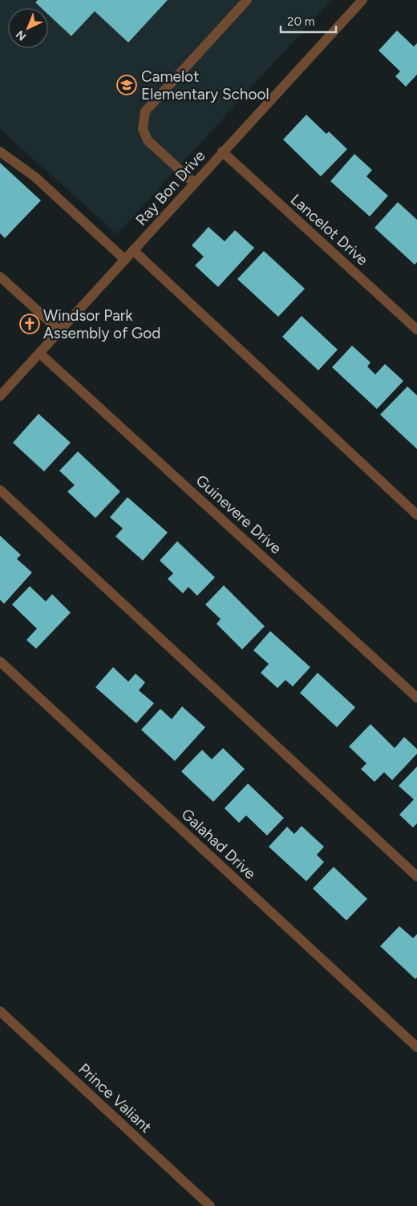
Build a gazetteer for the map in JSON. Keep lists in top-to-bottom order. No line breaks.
{"streets":{"street":["Ray Bon Drive","Lancelot Drive","Guinevere Drive","Galahad Drive","Prince Valiant"]},"crossings":[["Ray Bon Drive","Lancelot Drive"],["Ray Bon Drive","Guinevere Drive"]],"places":{"school or university":["Camelot Elementary School"],"church":["Windsor Park Assembly of God"]},"scale_bar":"20 m","north":"bottom left"}
